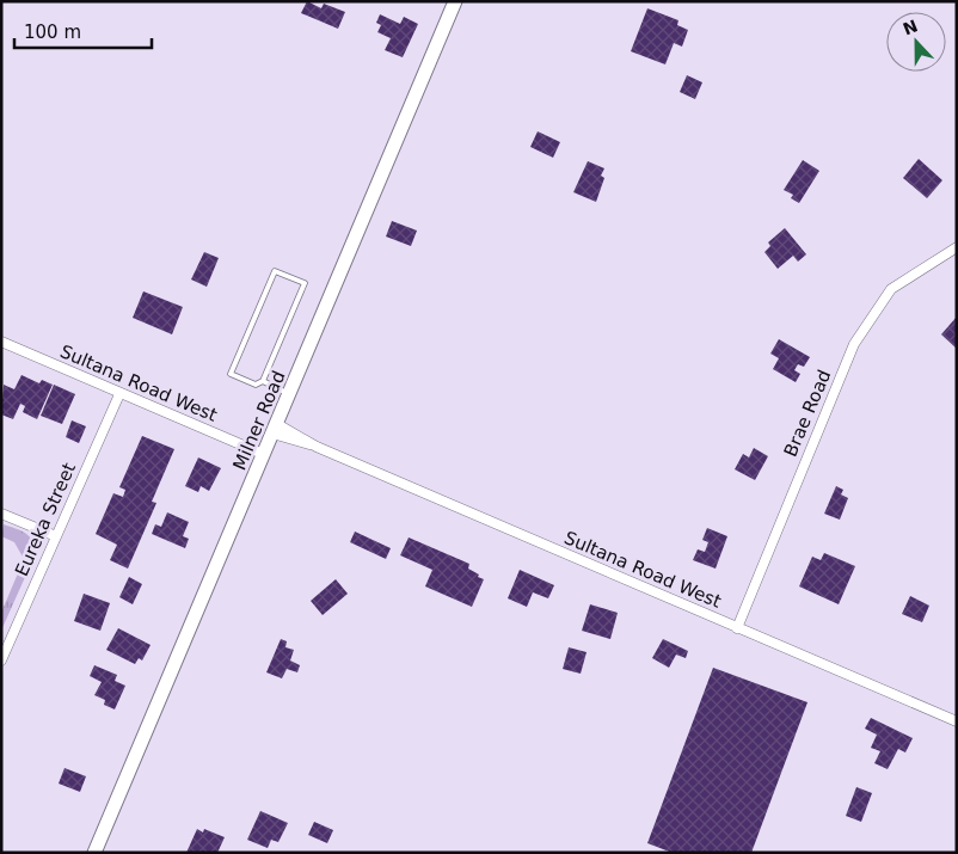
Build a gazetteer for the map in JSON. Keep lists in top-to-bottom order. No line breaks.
{"streets":{"street":["Sultana Road West","Brae Road","Milner Road","Eureka Street"]},"crossings":[["Sultana Road West","Brae Road"],["Sultana Road West","Milner Road"],["Sultana Road West","Eureka Street"]],"scale_bar":"100 m","north":"top"}
